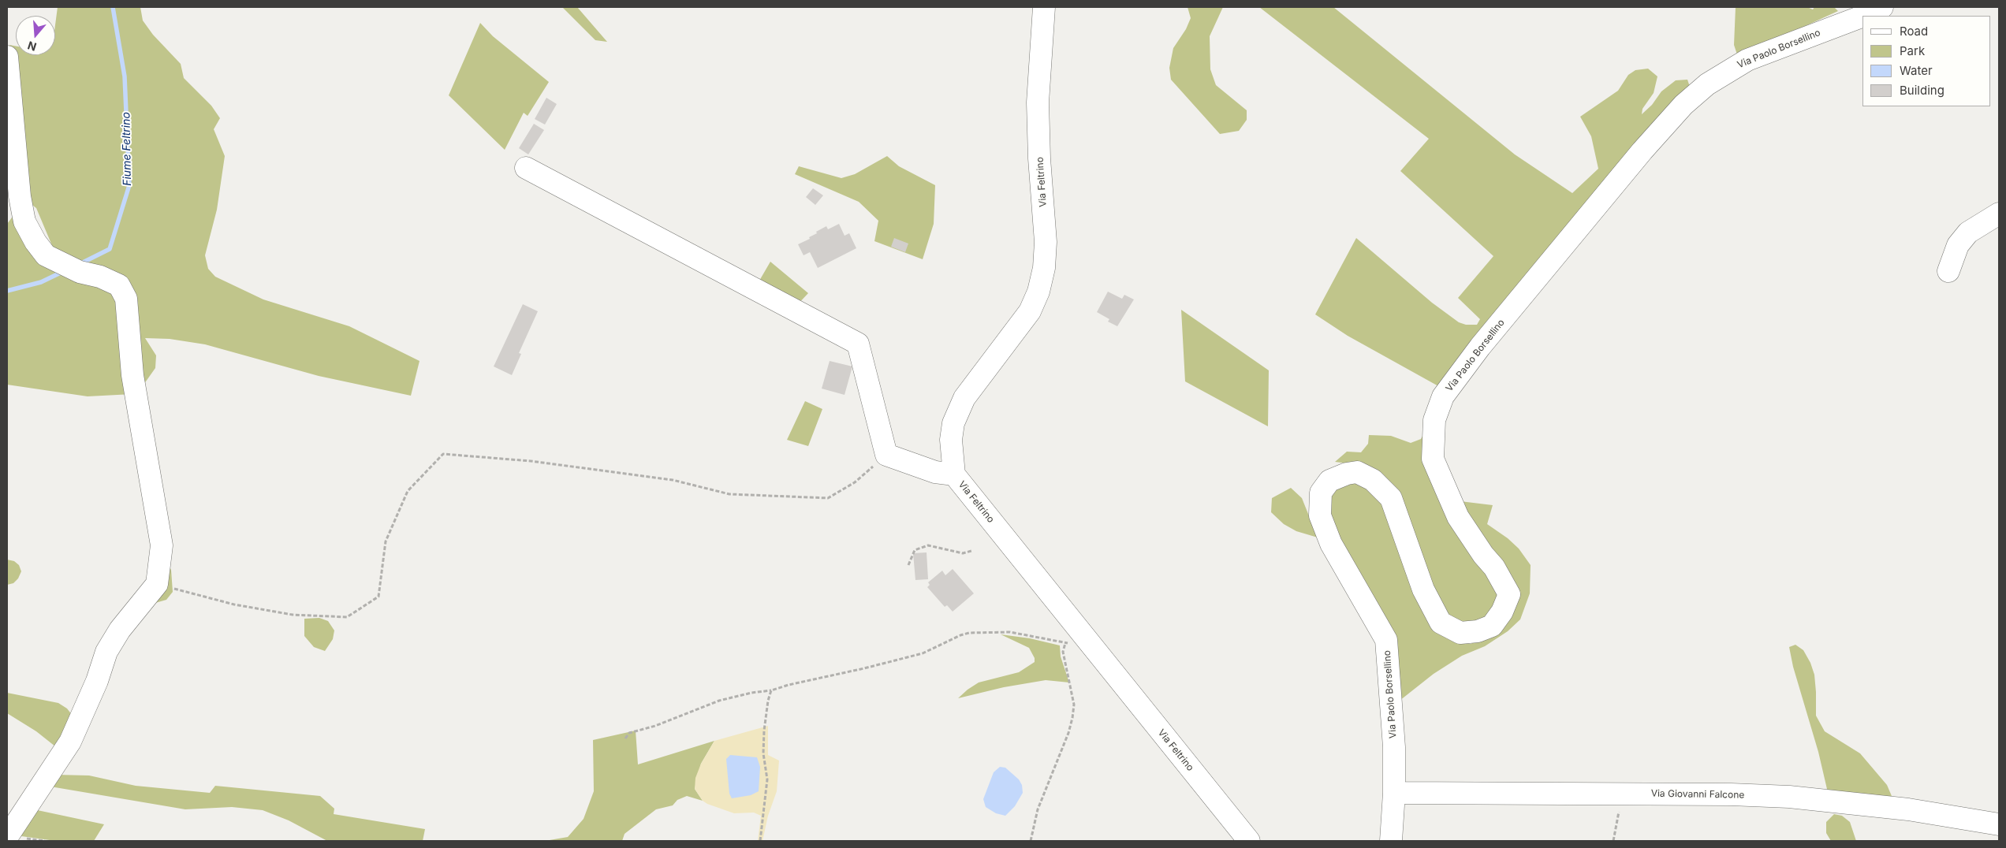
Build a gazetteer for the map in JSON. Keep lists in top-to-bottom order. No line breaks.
{"streets":{"street":["Via Paolo Borsellino","Via Feltrino","Via Giovanni Falcone"]},"crossings":[["Via Paolo Borsellino","Via Giovanni Falcone"]],"water":["Fiume Feltrino"],"legend":["Road","Park","Water","Building"],"north":"bottom"}
